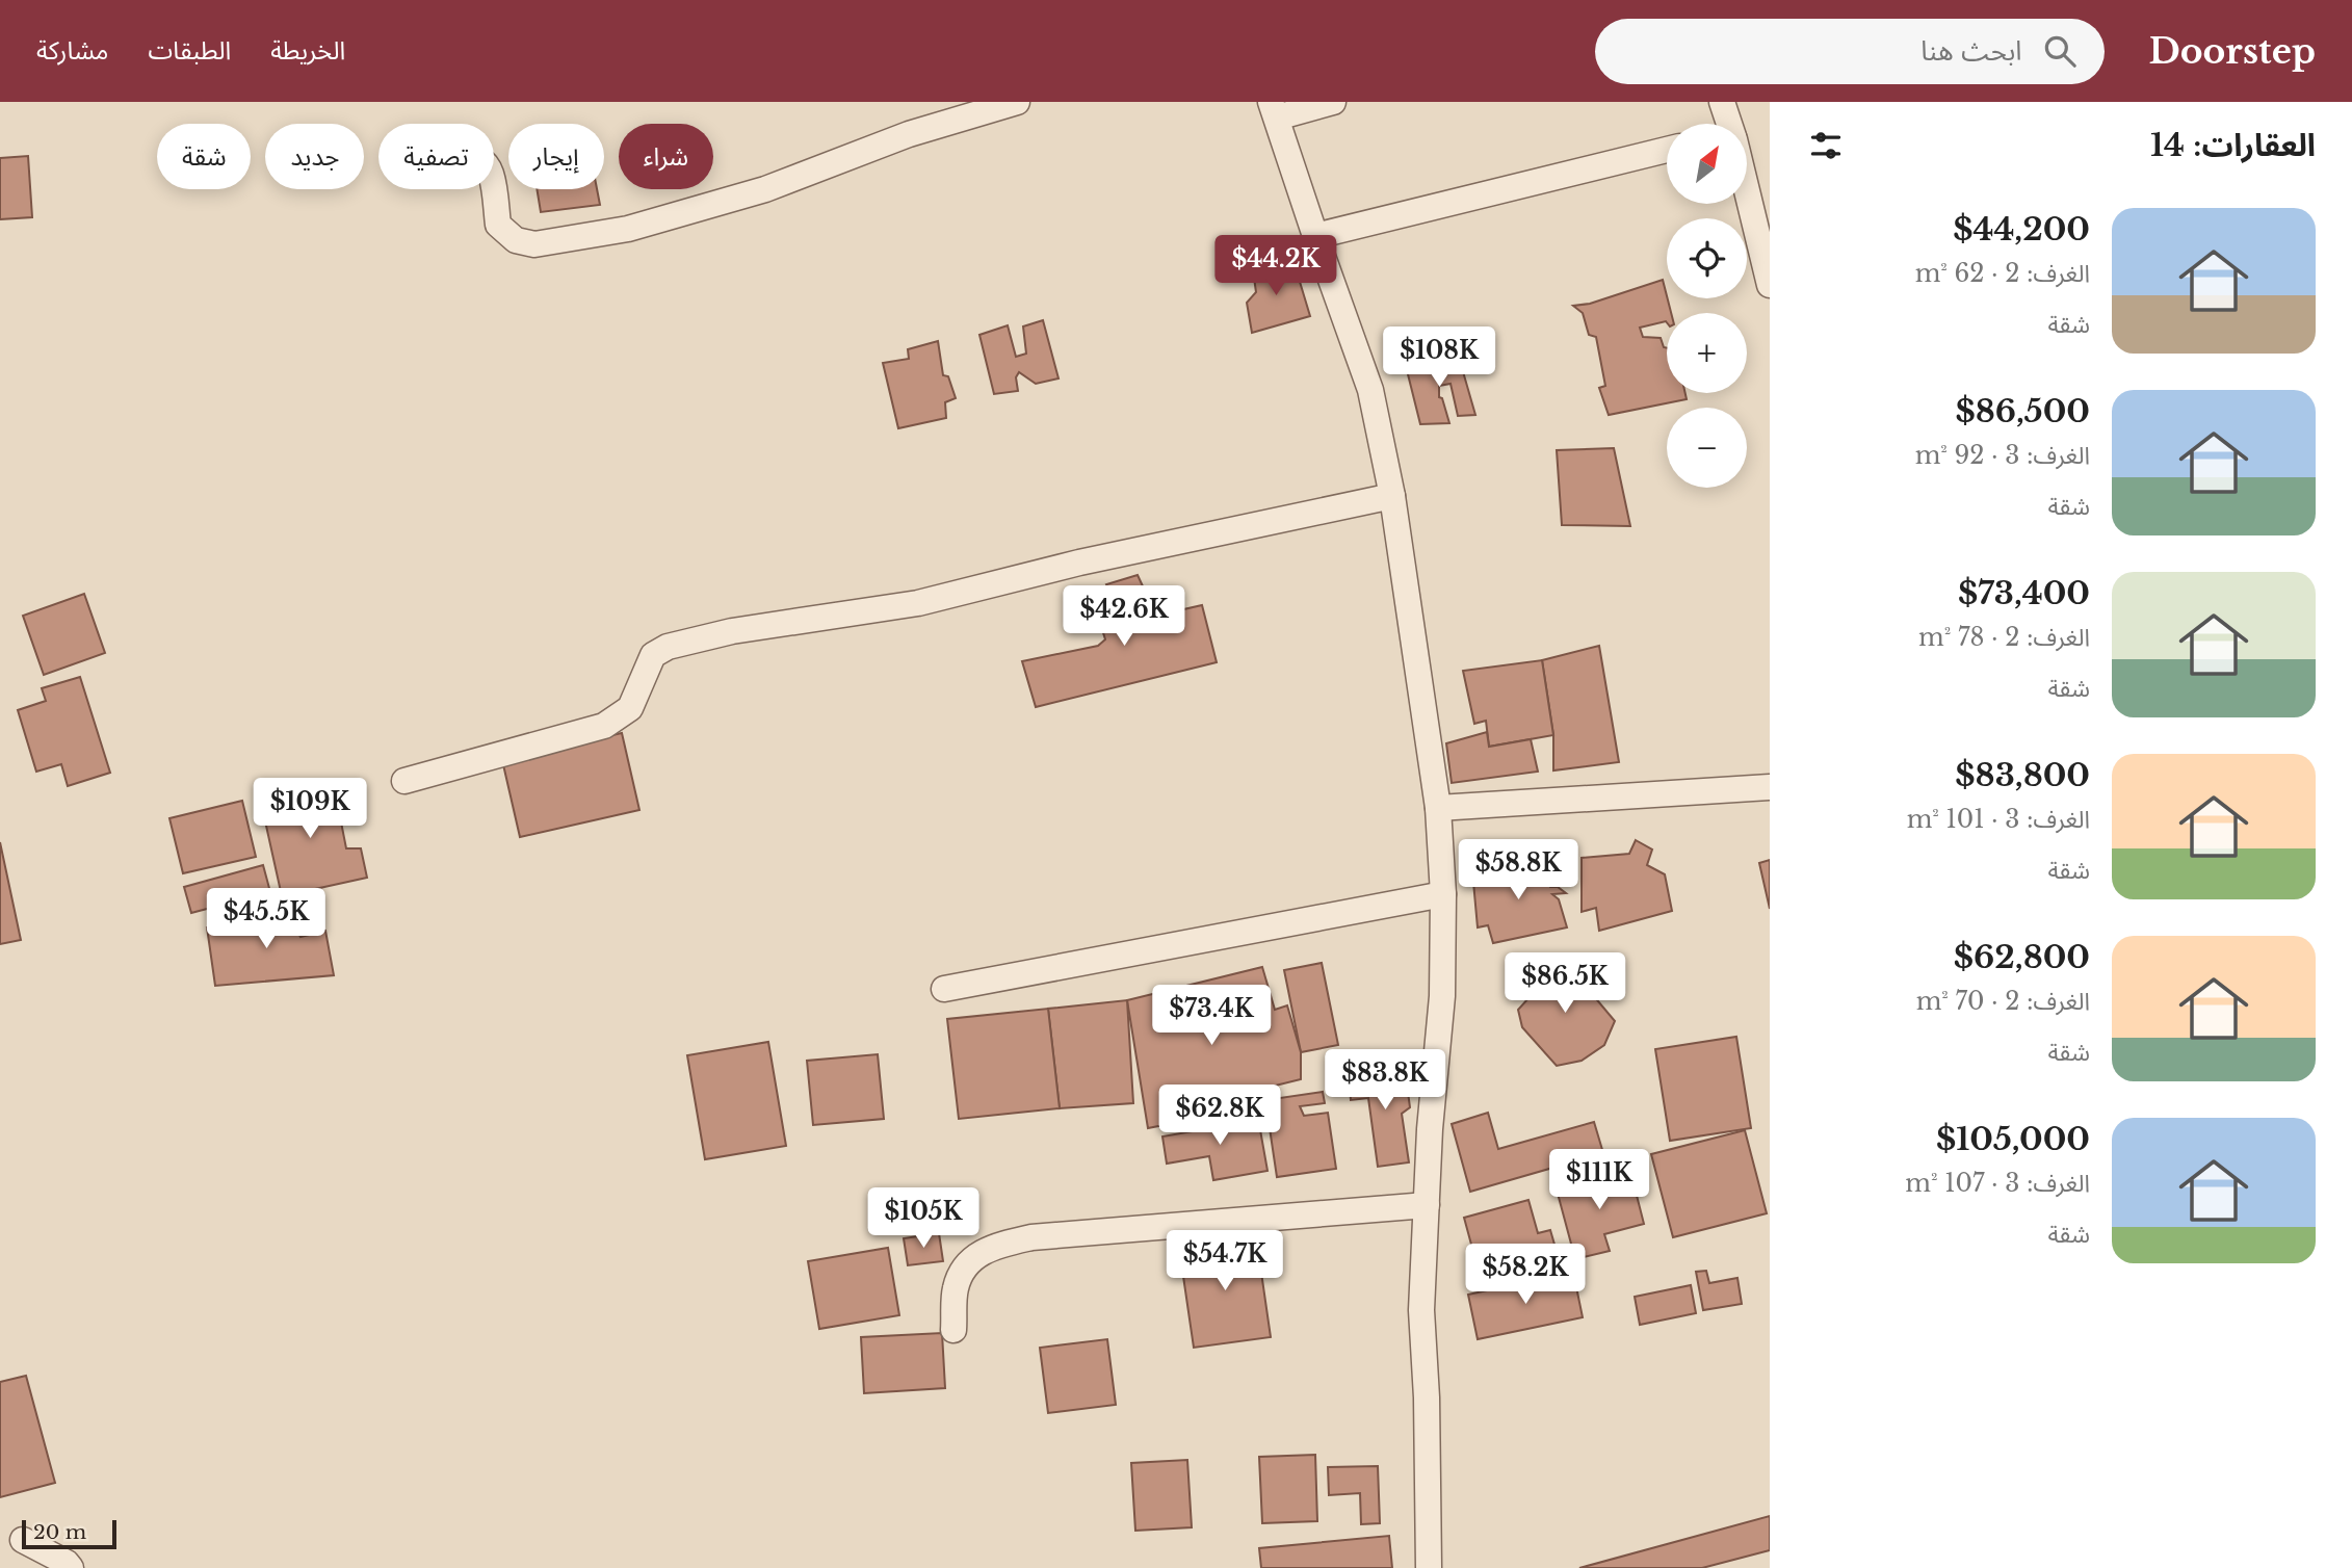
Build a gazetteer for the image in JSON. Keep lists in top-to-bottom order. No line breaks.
{"scale_bar":"20 m","north":"top right","page":{"header":"Doorstep","search":"ابحث هنا","nav":["الخريطة","الطبقات","مشاركة"],"heading":"العقارات: 14","map_buttons":["+","−"],"chip":["شراء","إيجار","تصفية","جديد","شقة"],"list":[{"name":"$44,200","note":"الغرف: 2 · 62 m² · شقة"},{"name":"$86,500","note":"الغرف: 3 · 92 m² · شقة"},{"name":"$73,400","note":"الغرف: 2 · 78 m² · شقة"},{"name":"$83,800","note":"الغرف: 3 · 101 m² · شقة"},{"name":"$62,800","note":"الغرف: 2 · 70 m² · شقة"},{"name":"$105,000","note":"الغرف: 3 · 107 m² · شقة"}],"price":["$44.2K","$108K","$42.6K","$109K","$58.8K","$45.5K","$86.5K","$73.4K","$83.8K","$62.8K","$111K","$105K","$54.7K","$58.2K"],"scale":"20 m"}}
